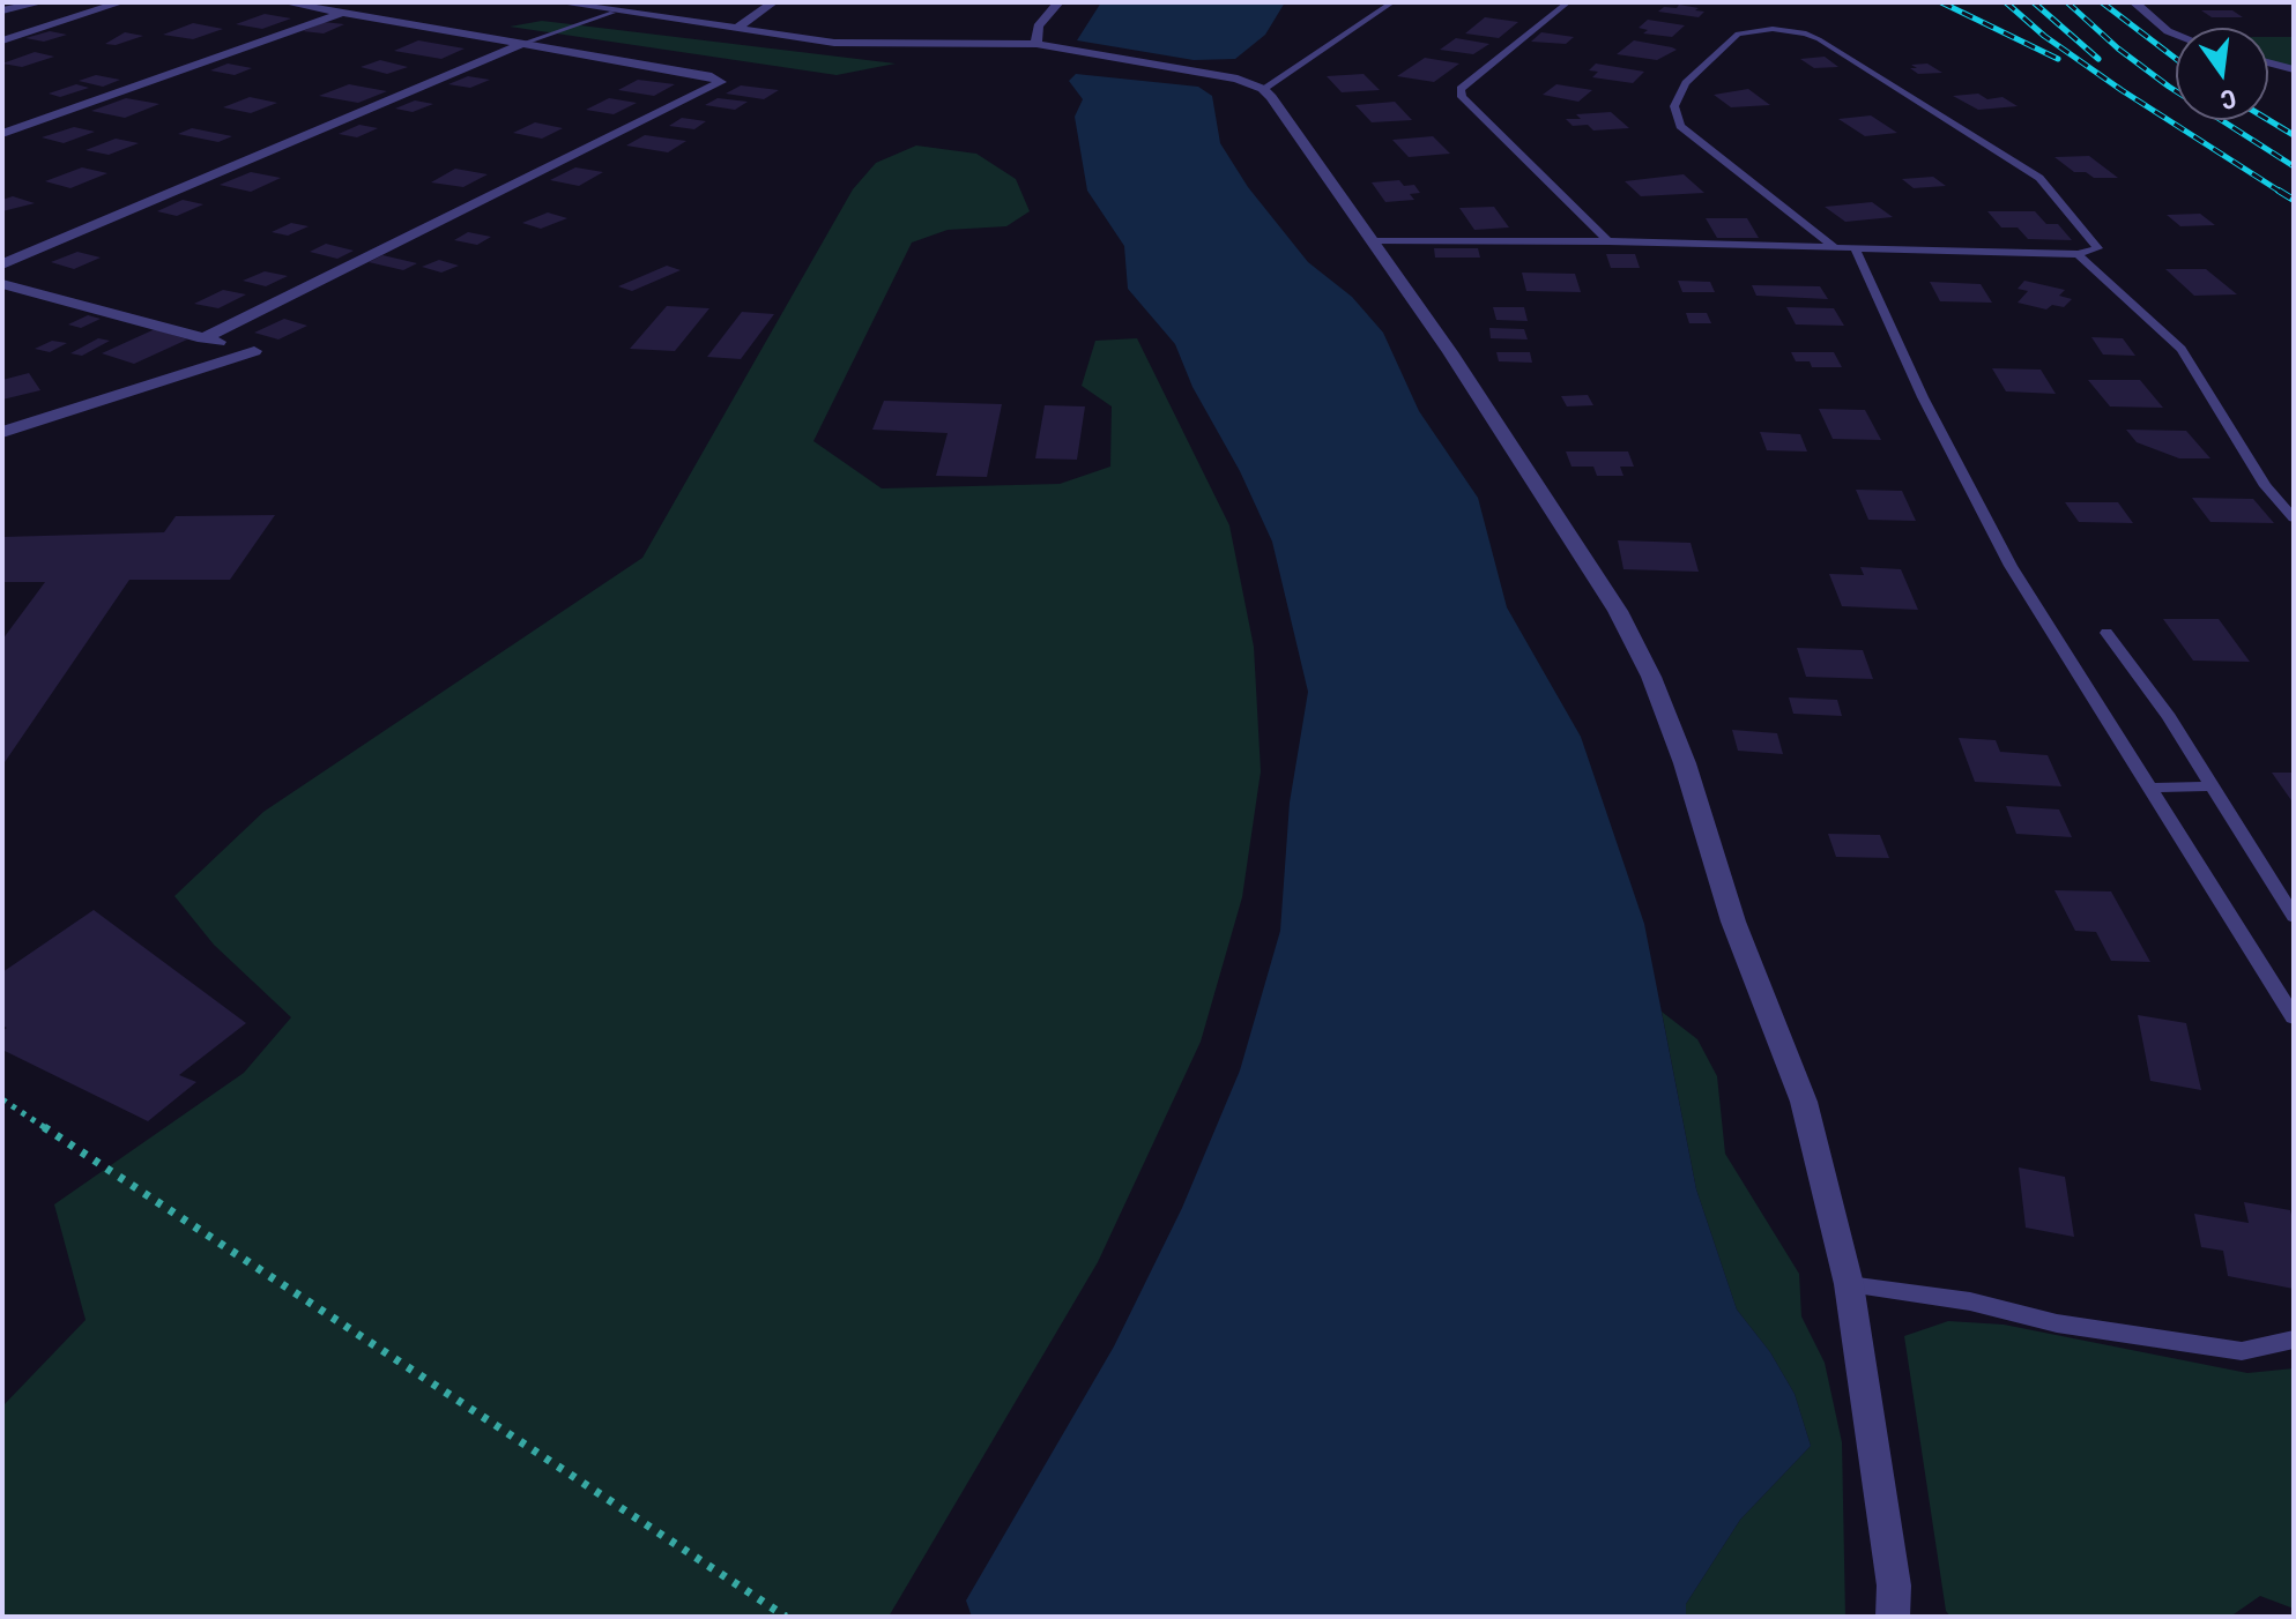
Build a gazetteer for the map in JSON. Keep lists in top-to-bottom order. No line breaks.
{"north":"bottom"}
